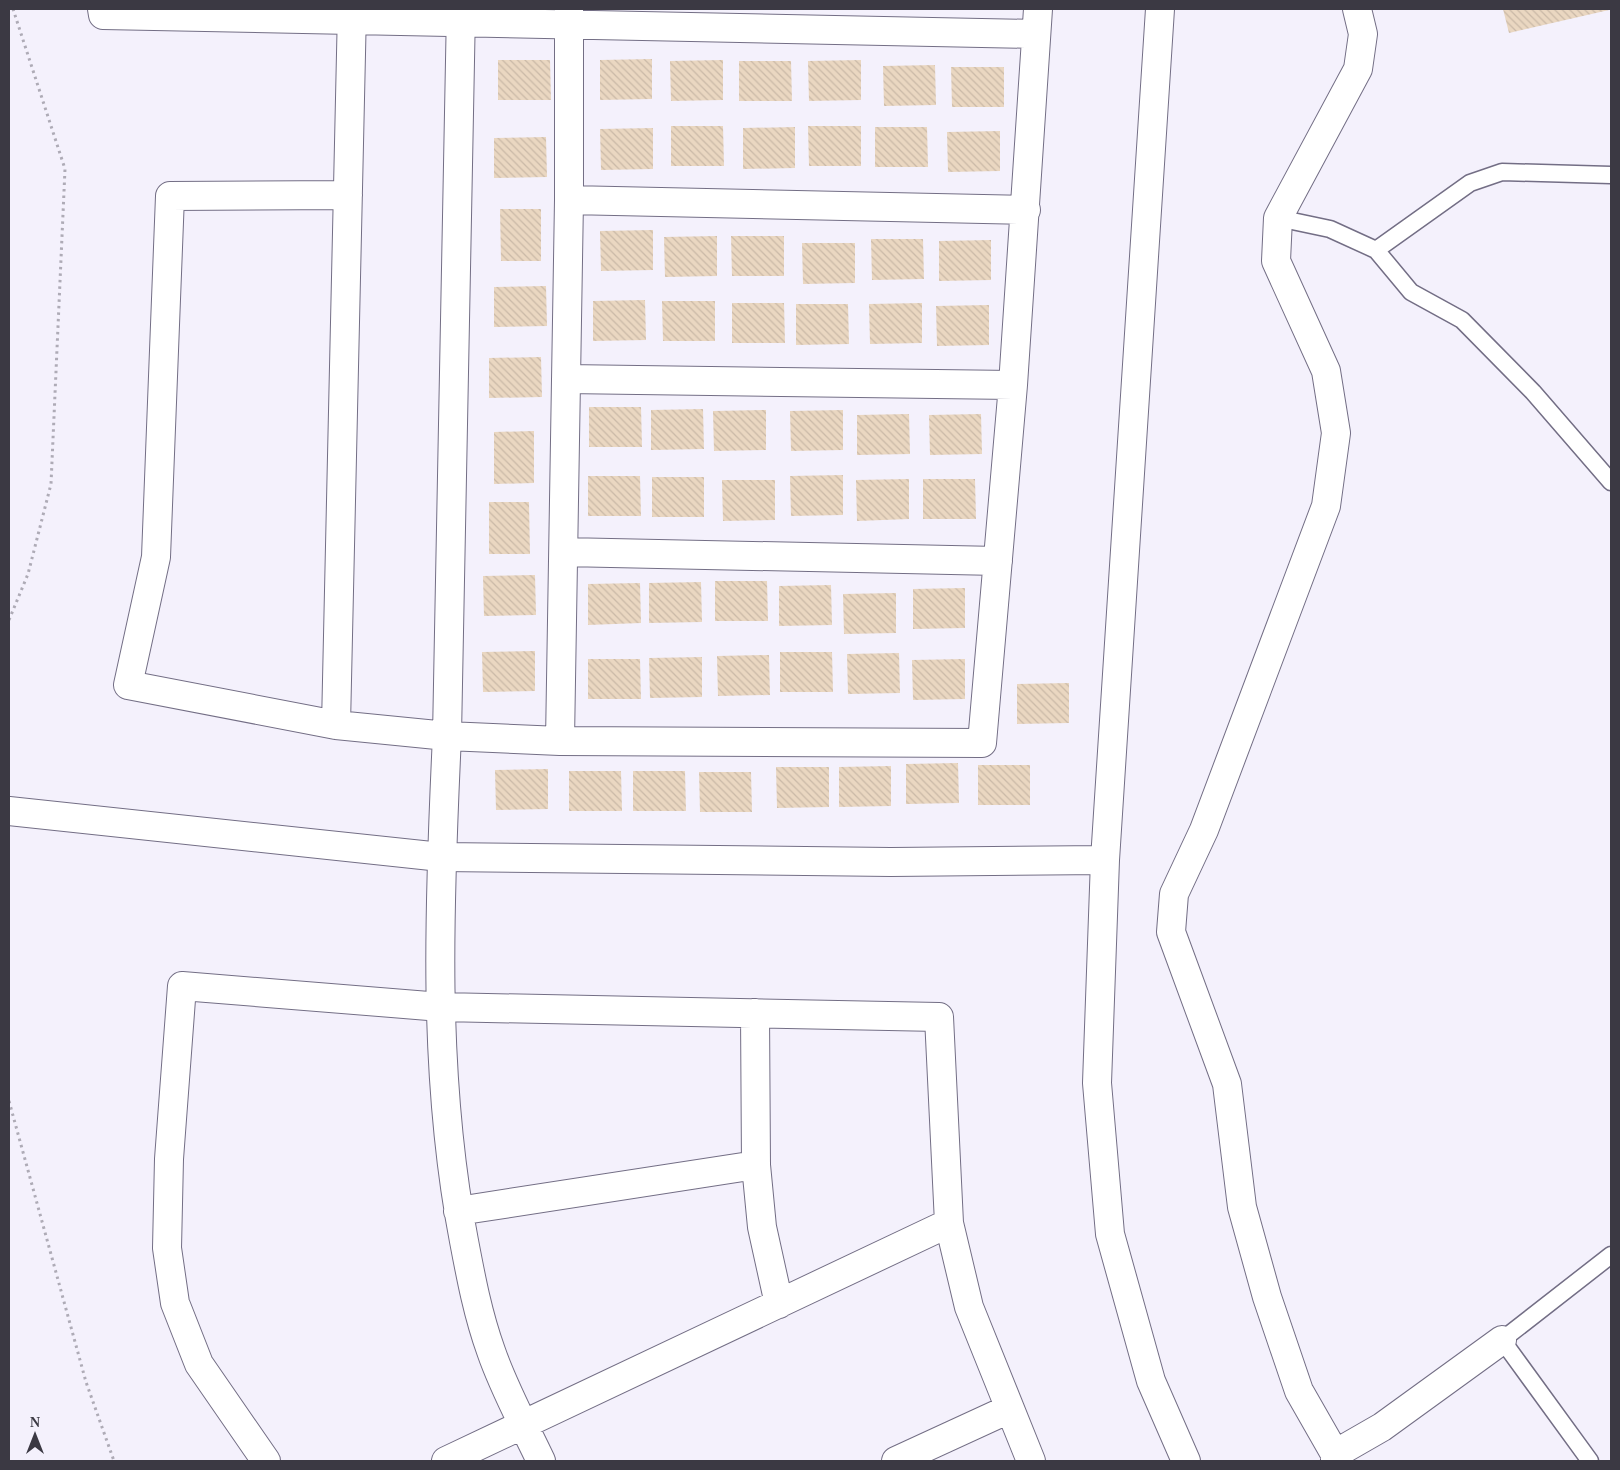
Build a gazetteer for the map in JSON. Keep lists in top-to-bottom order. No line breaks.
{"north":"top"}
